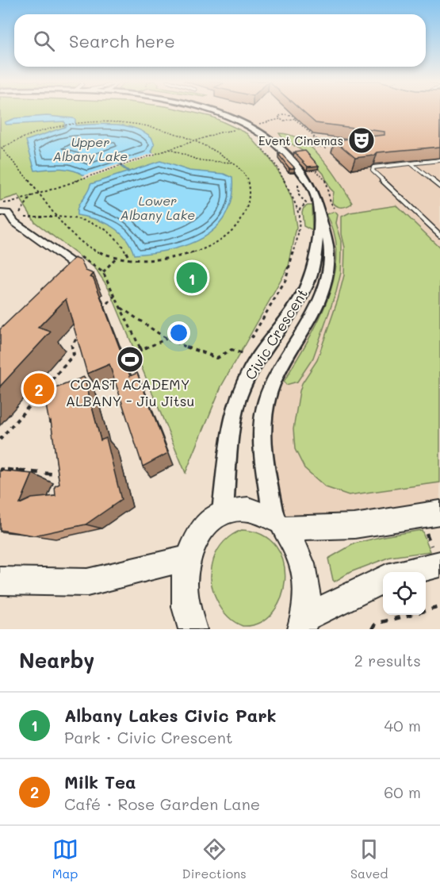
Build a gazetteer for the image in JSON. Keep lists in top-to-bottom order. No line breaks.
{"streets":{"street":["Civic Crescent"]},"water":["Upper Albany Lake","Lower Albany Lake"],"places":{"theatre":["Event Cinemas"],"sports":["COAST ACADEMY ALBANY - Jiu Jitsu"]},"page":{"search":"Search here","pins":["1","2"],"heading":["Nearby","2 results"],"list":[{"mark":"1","name":"Albany Lakes Civic Park","note":"Park · Civic Crescent","value":"40 m"},{"mark":"2","name":"Milk Tea","note":"Café · Rose Garden Lane","value":"60 m"}],"nav":["Map","Directions","Saved"]}}
